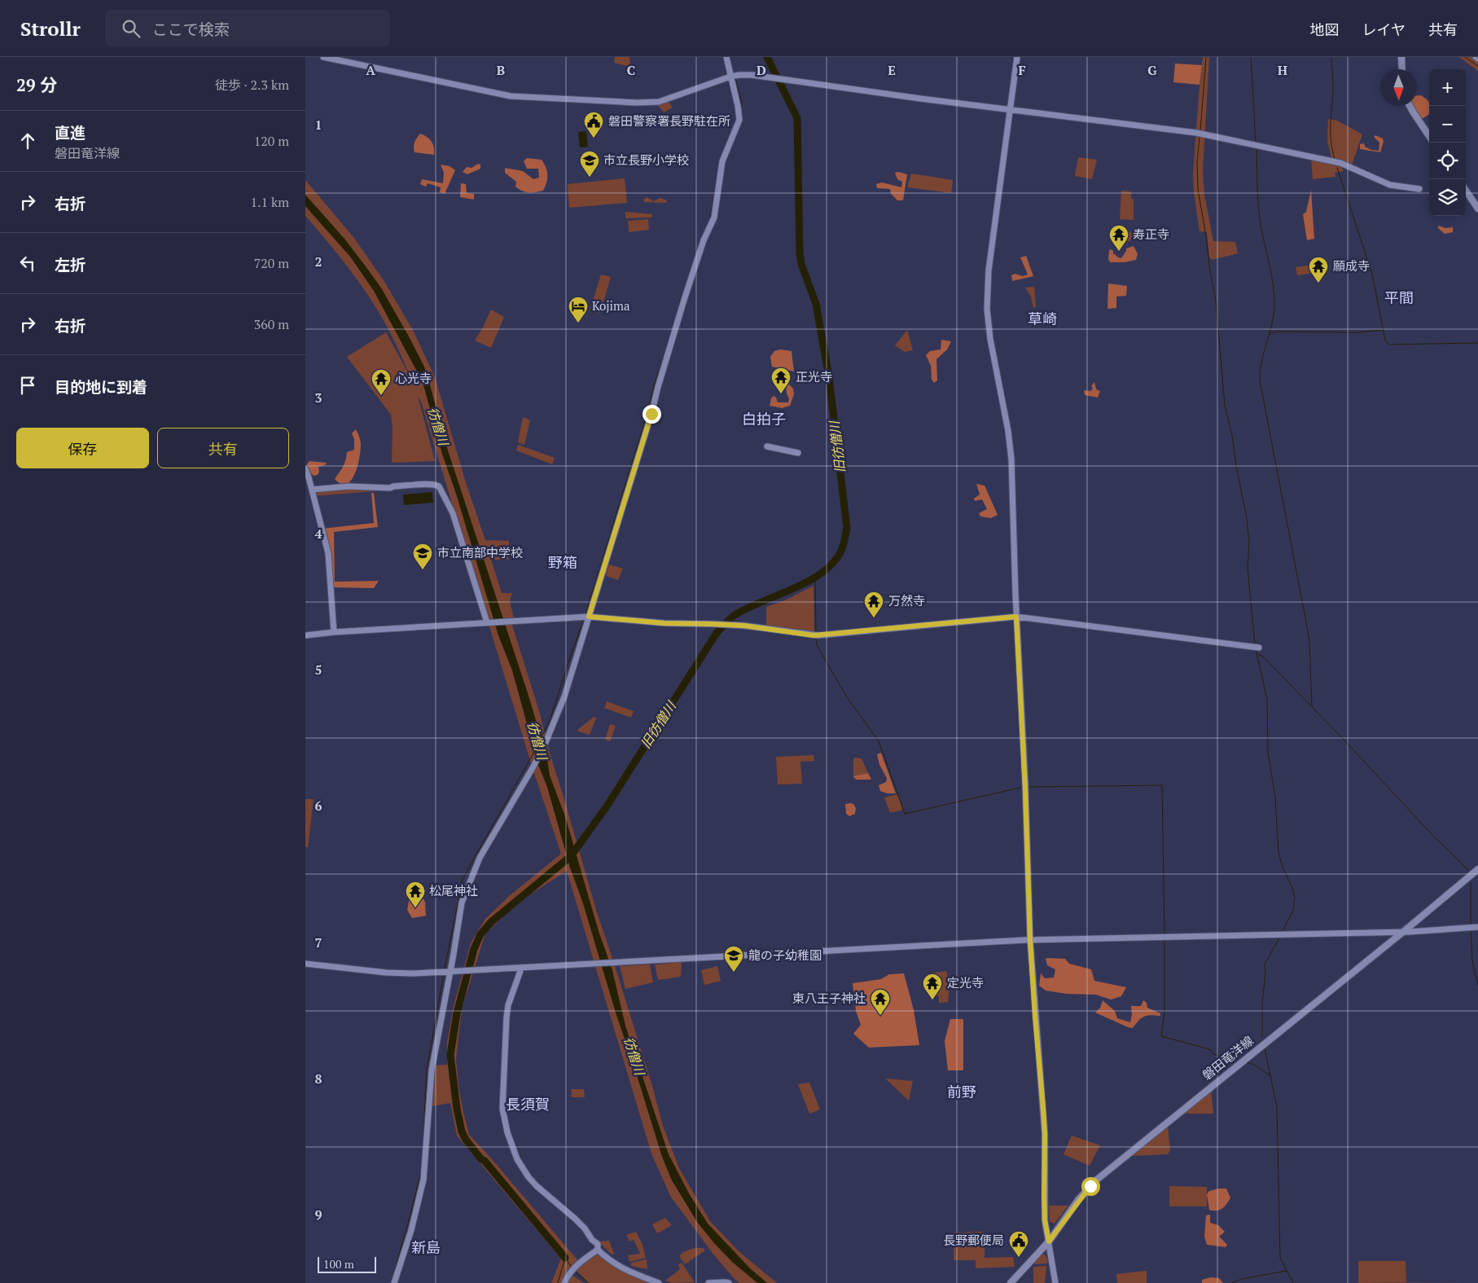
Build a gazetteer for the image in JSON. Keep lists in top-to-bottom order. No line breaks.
{"streets":{"main road":["磐田竜洋線"]},"districts":["平間","草崎","白拍子","野箱","前野","長須賀","新島"],"water":["彷僧川","旧彷僧川"],"places":{"public building":["磐田警察署長野駐在所","長野郵便局"],"school or university":["市立長野小学校","市立南部中学校","龍の子幼稚園"],"temple":["寿正寺","願成寺","正光寺","心光寺","万然寺","松尾神社","定光寺","東八王子神社"],"hotel":["Kojima"]},"scale_bar":"100 m","north":"bottom","page":{"header":"Strollr","search":"ここで検索","nav":["地図","レイヤ","共有"],"heading":["29 分","徒歩 · 2.3 km"],"map_buttons":["+","−"],"list":[["直進","磐田竜洋線","120 m"],["右折","1.1 km"],["左折","720 m"],["右折","360 m"],"目的地に到着"],"buttons":["保存","共有"],"scale":"100 m"},"grid":{"columns":["A","B","C","D","E","F","G","H"],"rows":["1","2","3","4","5","6","7","8","9"]}}
